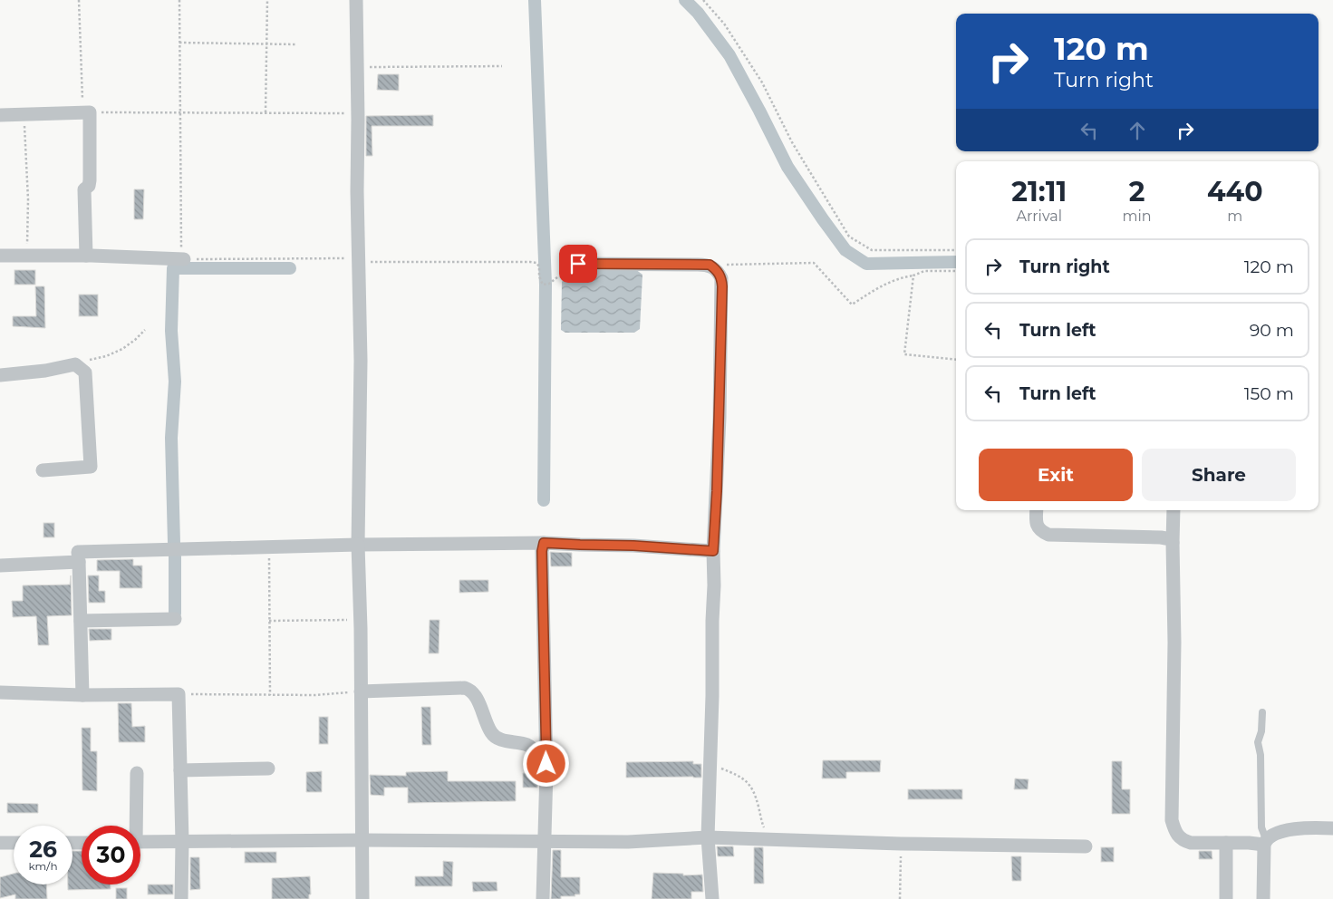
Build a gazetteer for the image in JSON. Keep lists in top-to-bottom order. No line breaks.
{"page":{"turn":["120 m","Turn right"],"eta":["21:11","Arrival","2","min","440","m"],"list":[{"name":"Turn right","value":"120 m"},{"name":"Turn left","value":"90 m"},{"name":"Turn left","value":"150 m"}],"buttons":["Exit","Share"],"speed":"26 km/h","limit":"30"}}
